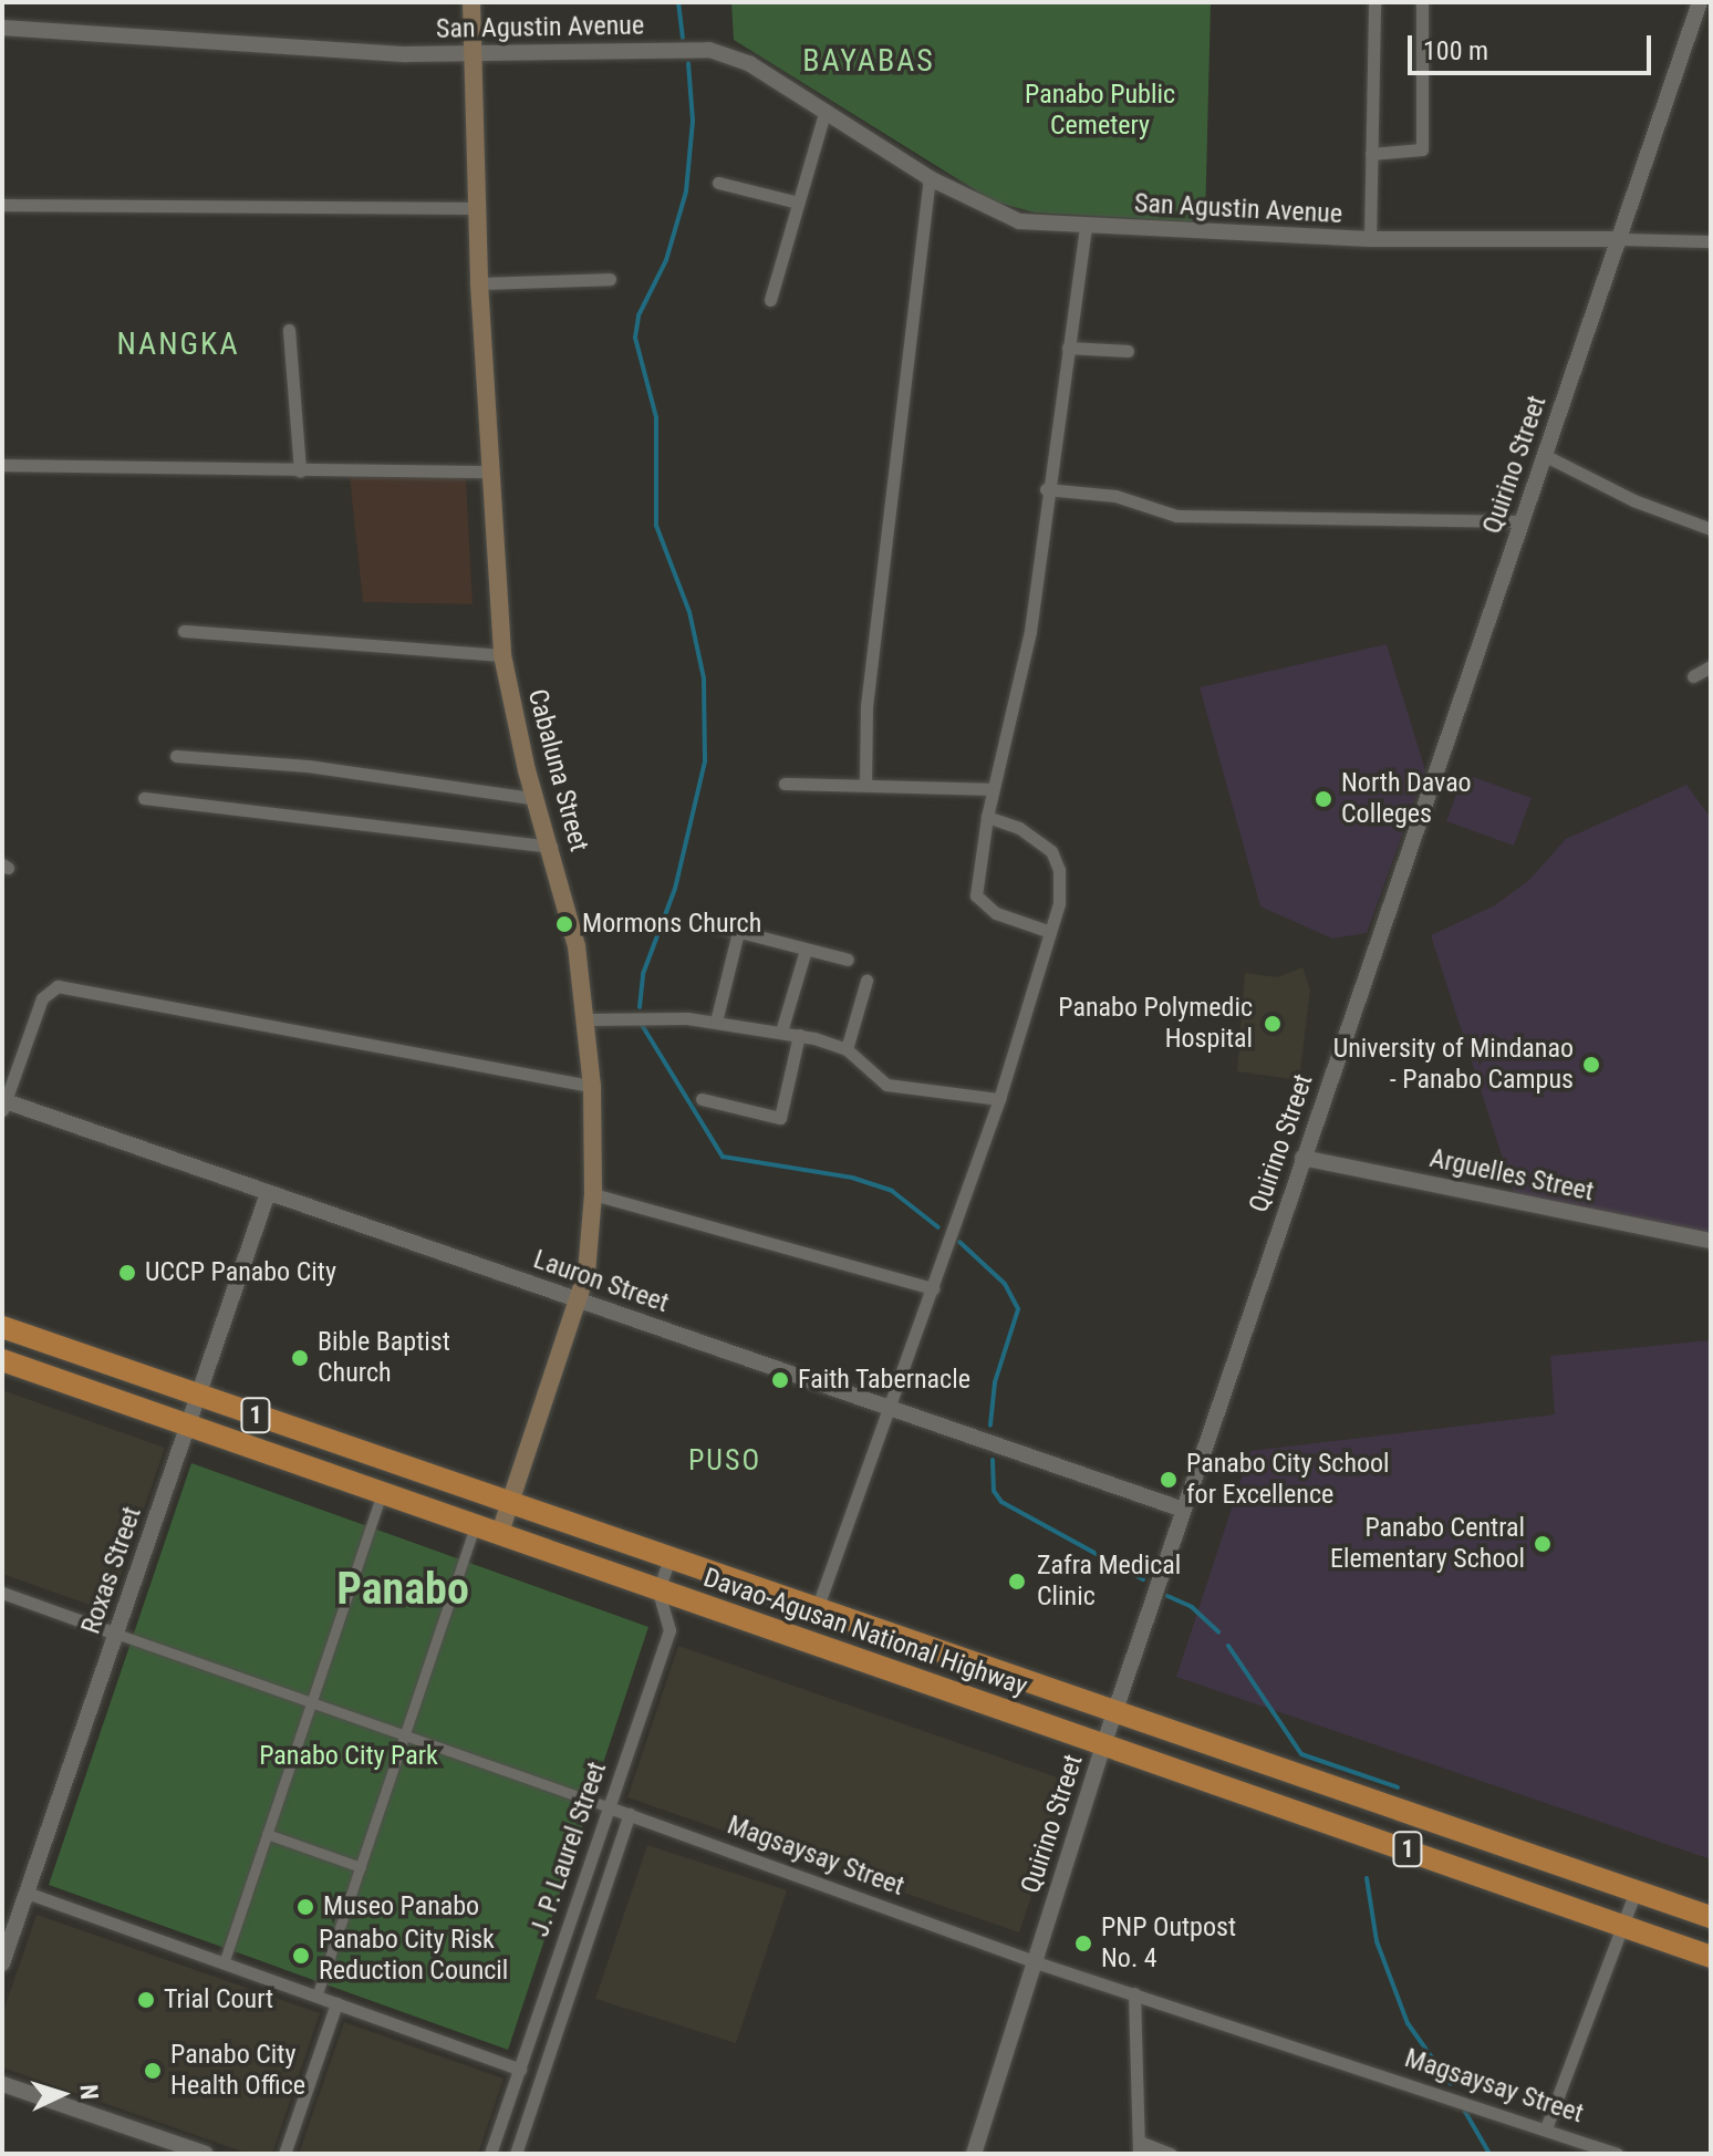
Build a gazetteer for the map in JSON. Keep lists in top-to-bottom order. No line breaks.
{"streets":{"highway":["1","Davao-Agusan National Highway"],"main road":["Cabaluna Street"],"street":["San Agustin Avenue","Quirino Street","Arguelles Street","Lauron Street","Roxas Street","J. P. Laurel Street","Magsaysay Street"]},"crossings":[["San Agustin Avenue","Quirino Street"],["San Agustin Avenue","Cabaluna Street"],["Quirino Street","Arguelles Street"],["Quirino Street","Lauron Street"],["Quirino Street","Davao-Agusan National Highway"],["Quirino Street","Magsaysay Street"],["Cabaluna Street","Lauron Street"],["Cabaluna Street","Davao-Agusan National Highway"],["Lauron Street","Roxas Street"],["Roxas Street","Davao-Agusan National Highway"],["Roxas Street","Magsaysay Street"],["Davao-Agusan National Highway","J. P. Laurel Street"],["J. P. Laurel Street","Magsaysay Street"]],"districts":["BAYABAS","NANGKA","PUSO","Panabo"],"parks":["Panabo Public Cemetery","Panabo City Park"],"places":["North Davao Colleges","Mormons Church","Panabo Polymedic Hospital","University of Mindanao - Panabo Campus","UCCP Panabo City","Bible Baptist Church","Faith Tabernacle","Panabo City School for Excellence","Panabo Central Elementary School","Zafra Medical Clinic","Museo Panabo","PNP Outpost No. 4","Panabo City Risk Reduction Council","Trial Court","Panabo City Health Office"],"scale_bar":"100 m","north":"right"}
